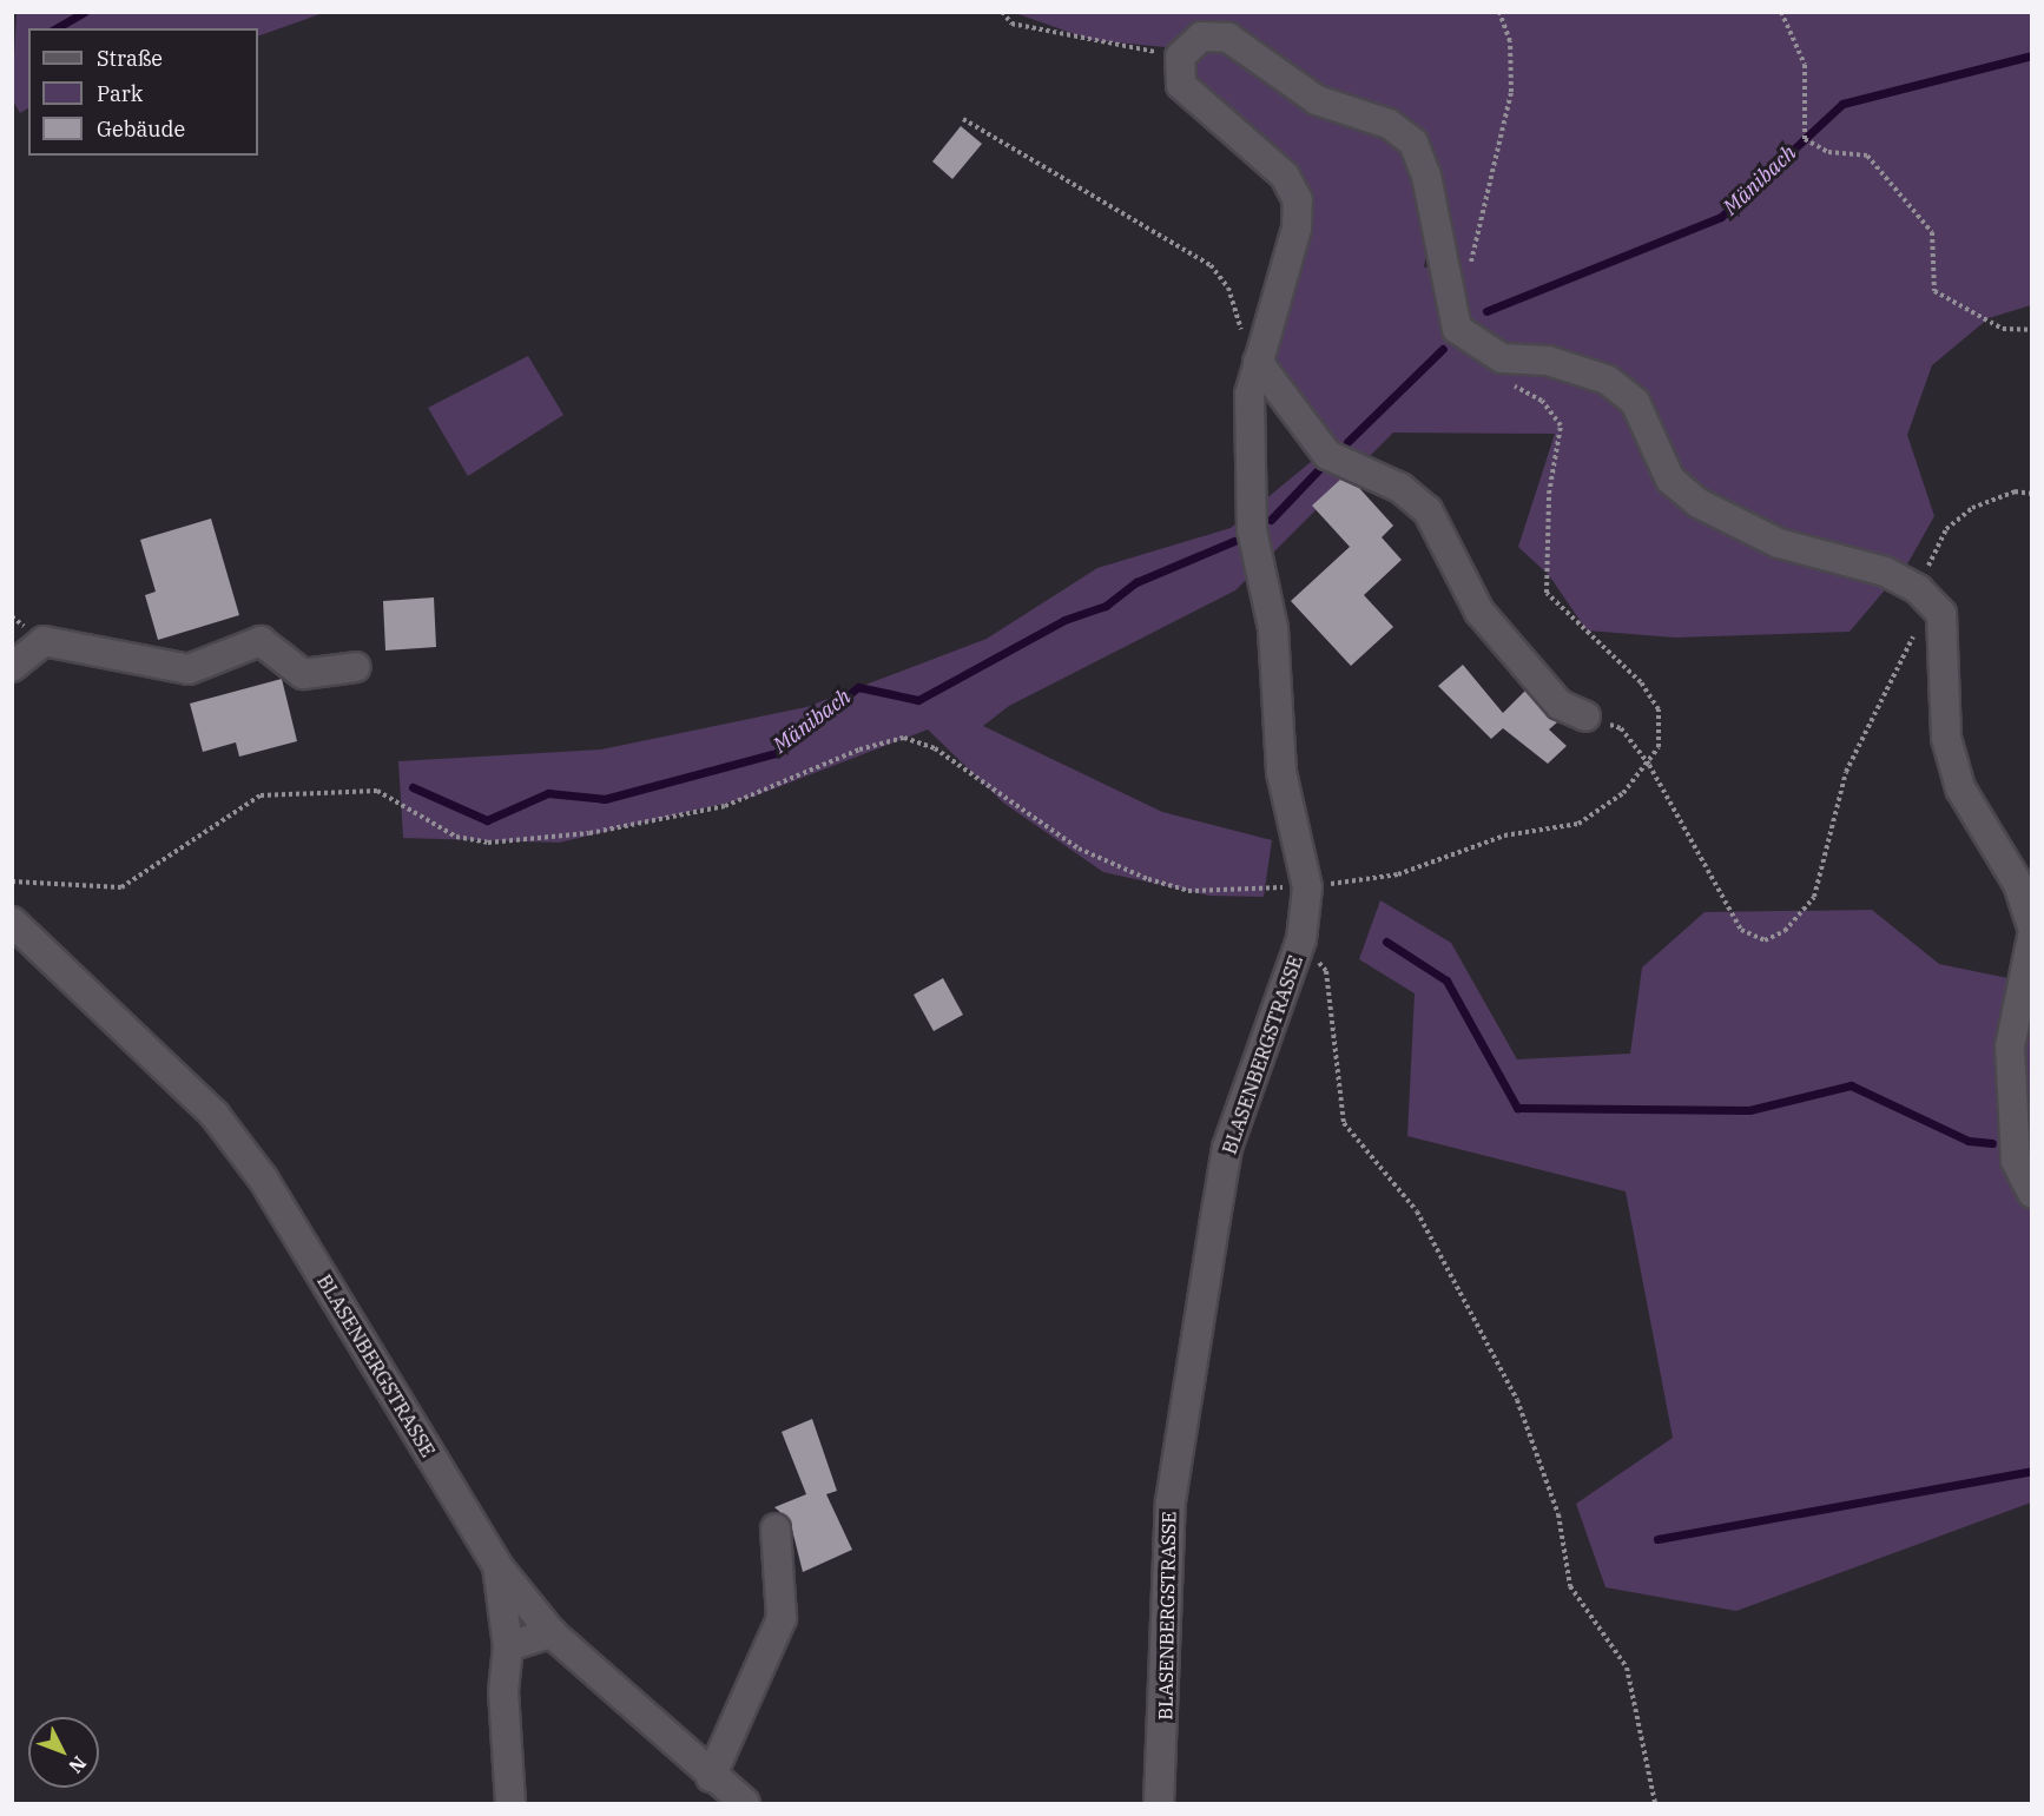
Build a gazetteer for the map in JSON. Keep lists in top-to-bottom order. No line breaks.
{"streets":{"street":["BLASENBERGSTRASSE"]},"water":["Mänibach"],"legend":["Straße","Park","Gebäude"],"north":"bottom right"}
